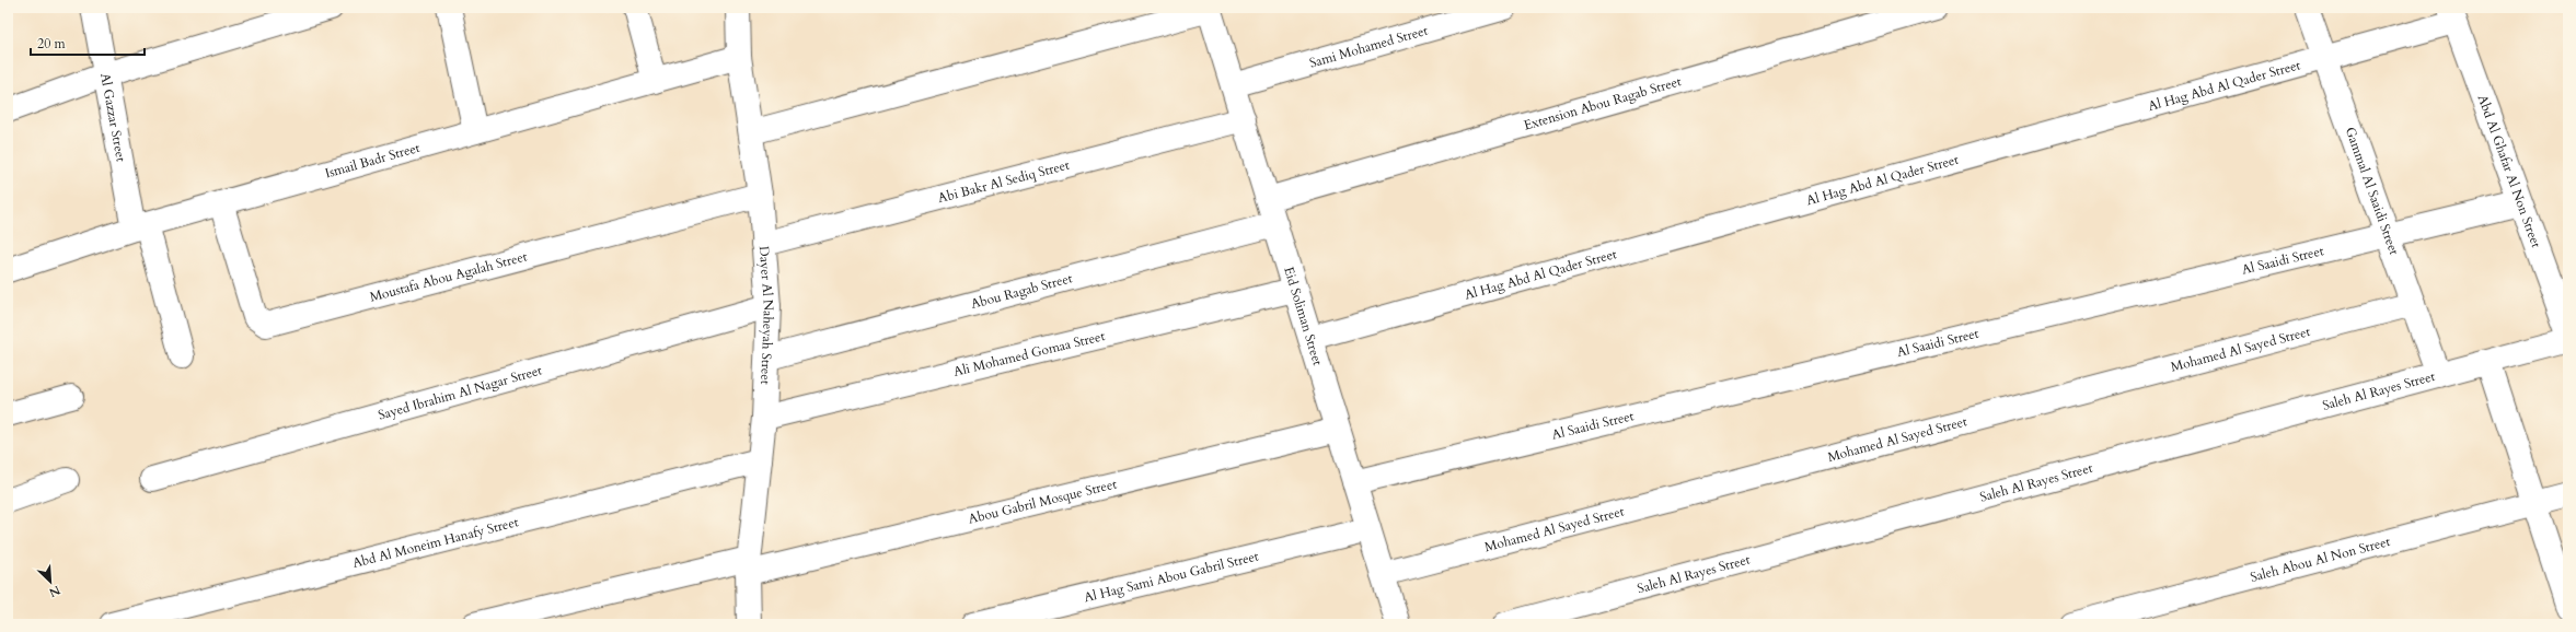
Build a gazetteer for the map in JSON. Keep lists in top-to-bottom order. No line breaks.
{"streets":{"street":["Sami Mohamed Street","Al Hag Abd Al Qader Street","Extension Abou Ragab Street","Al Gazzar Street","Ismail Badr Street","Abd Al Ghafar Al Non Street","Abi Bakr Al Sediq Street","Gammal Al Saaidi Street","Al Saaidi Street","Moustafa Abou Agalah Street","Abou Ragab Street","Dayer Al Naheyah Street","Eid Soliman Street","Mohamed Al Sayed Street","Ali Mohamed Gomaa Street","Saleh Al Rayes Street","Sayed Ibrahim Al Nagar Street","Abou Gabril Mosque Street","Abd Al Moneim Hanafy Street","Saleh Abou Al Non Street","Al Hag Sami Abou Gabril Street"]},"crossings":[["Sami Mohamed Street","Eid Soliman Street"],["Al Hag Abd Al Qader Street","Abd Al Ghafar Al Non Street"],["Al Hag Abd Al Qader Street","Gammal Al Saaidi Street"],["Al Hag Abd Al Qader Street","Eid Soliman Street"],["Extension Abou Ragab Street","Eid Soliman Street"],["Al Gazzar Street","Ismail Badr Street"],["Ismail Badr Street","Moustafa Abou Agalah Street"],["Ismail Badr Street","Dayer Al Naheyah Street"],["Abd Al Ghafar Al Non Street","Al Saaidi Street"],["Abi Bakr Al Sediq Street","Dayer Al Naheyah Street"],["Abi Bakr Al Sediq Street","Eid Soliman Street"],["Gammal Al Saaidi Street","Al Saaidi Street"],["Gammal Al Saaidi Street","Mohamed Al Sayed Street"],["Gammal Al Saaidi Street","Saleh Al Rayes Street"],["Al Saaidi Street","Eid Soliman Street"],["Moustafa Abou Agalah Street","Dayer Al Naheyah Street"],["Abou Ragab Street","Dayer Al Naheyah Street"],["Abou Ragab Street","Eid Soliman Street"],["Dayer Al Naheyah Street","Ali Mohamed Gomaa Street"],["Dayer Al Naheyah Street","Sayed Ibrahim Al Nagar Street"],["Dayer Al Naheyah Street","Abou Gabril Mosque Street"],["Dayer Al Naheyah Street","Abd Al Moneim Hanafy Street"],["Eid Soliman Street","Mohamed Al Sayed Street"],["Eid Soliman Street","Ali Mohamed Gomaa Street"],["Eid Soliman Street","Abou Gabril Mosque Street"],["Eid Soliman Street","Al Hag Sami Abou Gabril Street"]],"scale_bar":"20 m","north":"bottom right"}
